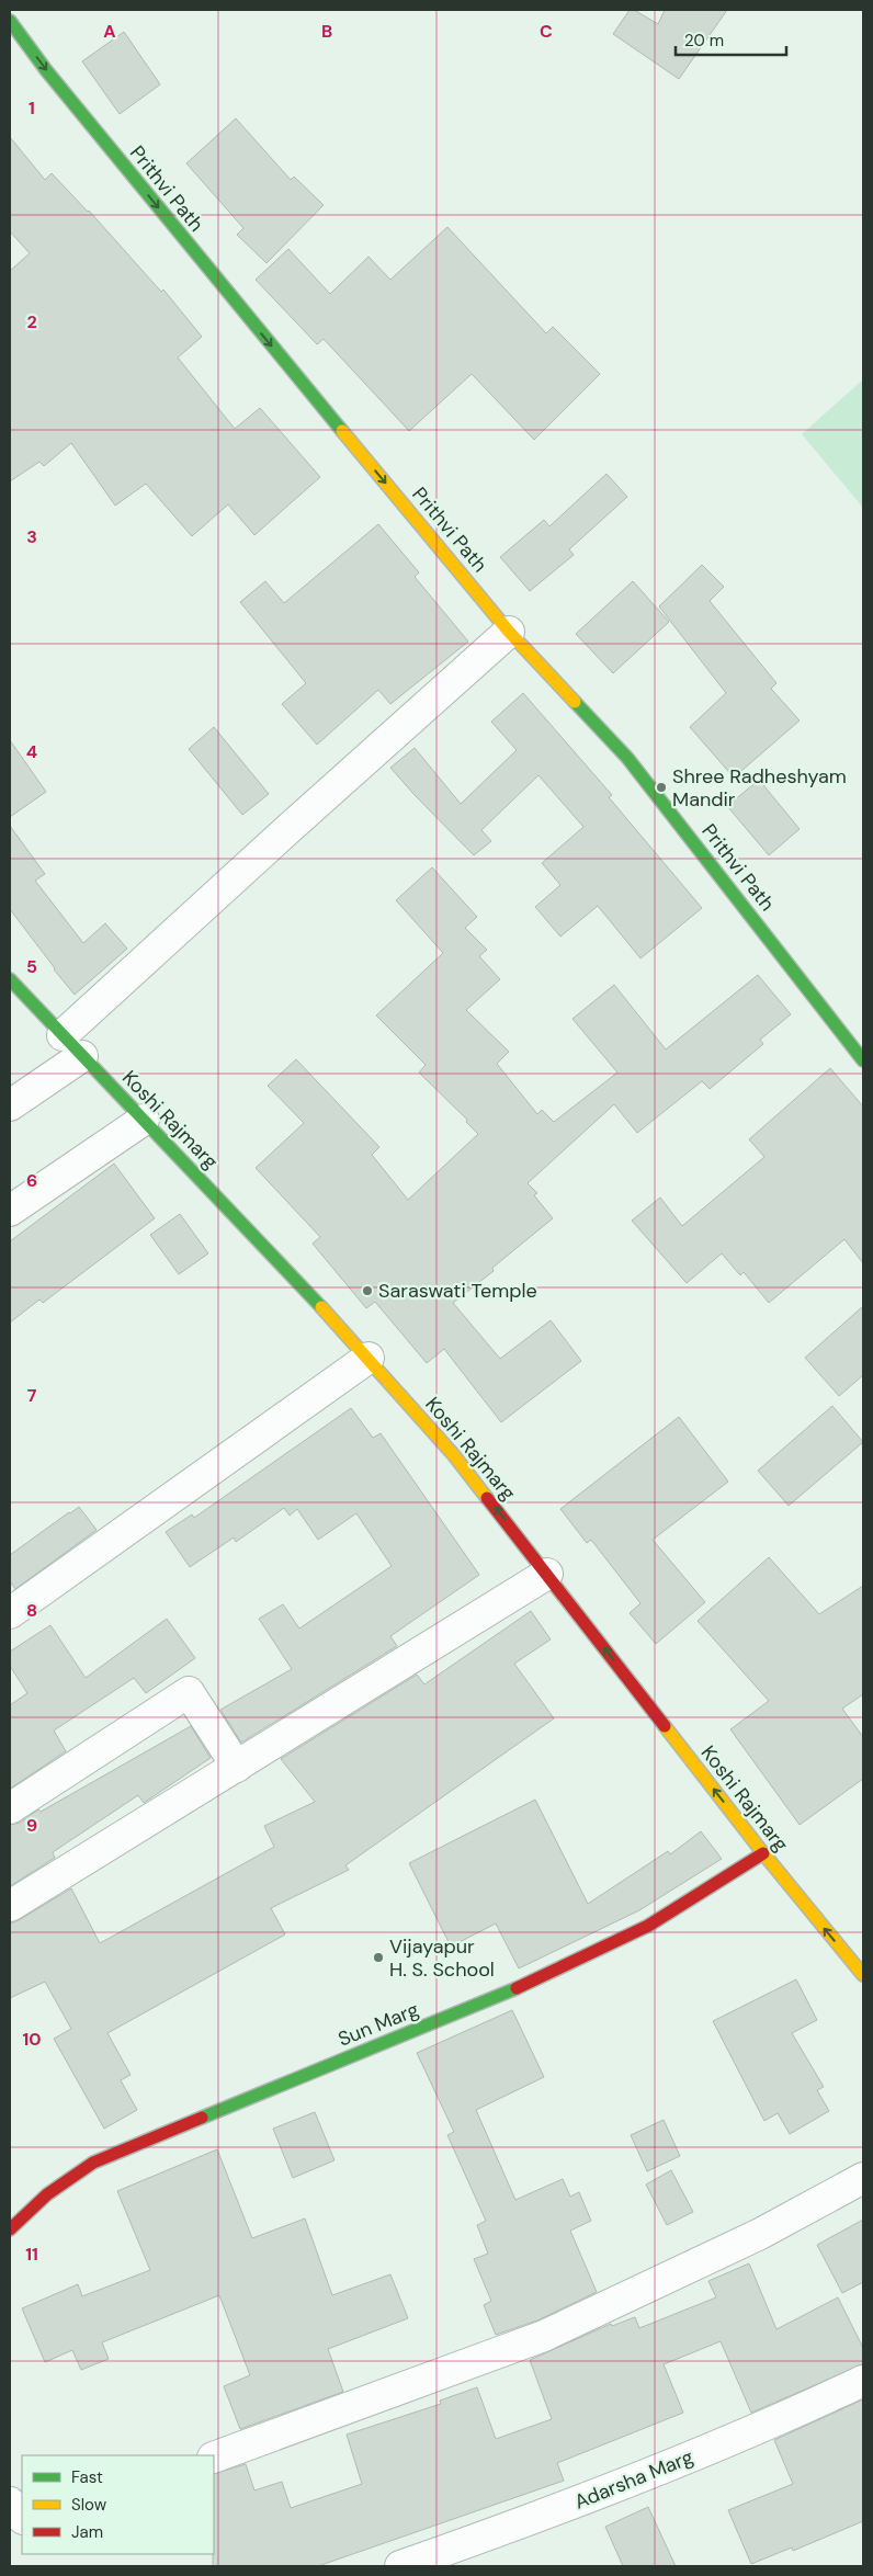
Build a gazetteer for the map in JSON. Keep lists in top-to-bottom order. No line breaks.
{"streets":{"street":["Prithvi Path","Koshi Rajmarg","Sun Marg","Adarsha Marg"]},"crossings":[["Koshi Rajmarg","Sun Marg"]],"one_way":["Prithvi Path","Koshi Rajmarg"],"places":["Shree Radheshyam Mandir","Saraswati Temple","Vijayapur H. S. School"],"legend":["Fast","Slow","Jam"],"scale_bar":"20 m","grid":{"columns":["A","B","C"],"rows":["1","2","3","4","5","6","7","8","9","10","11"]}}
